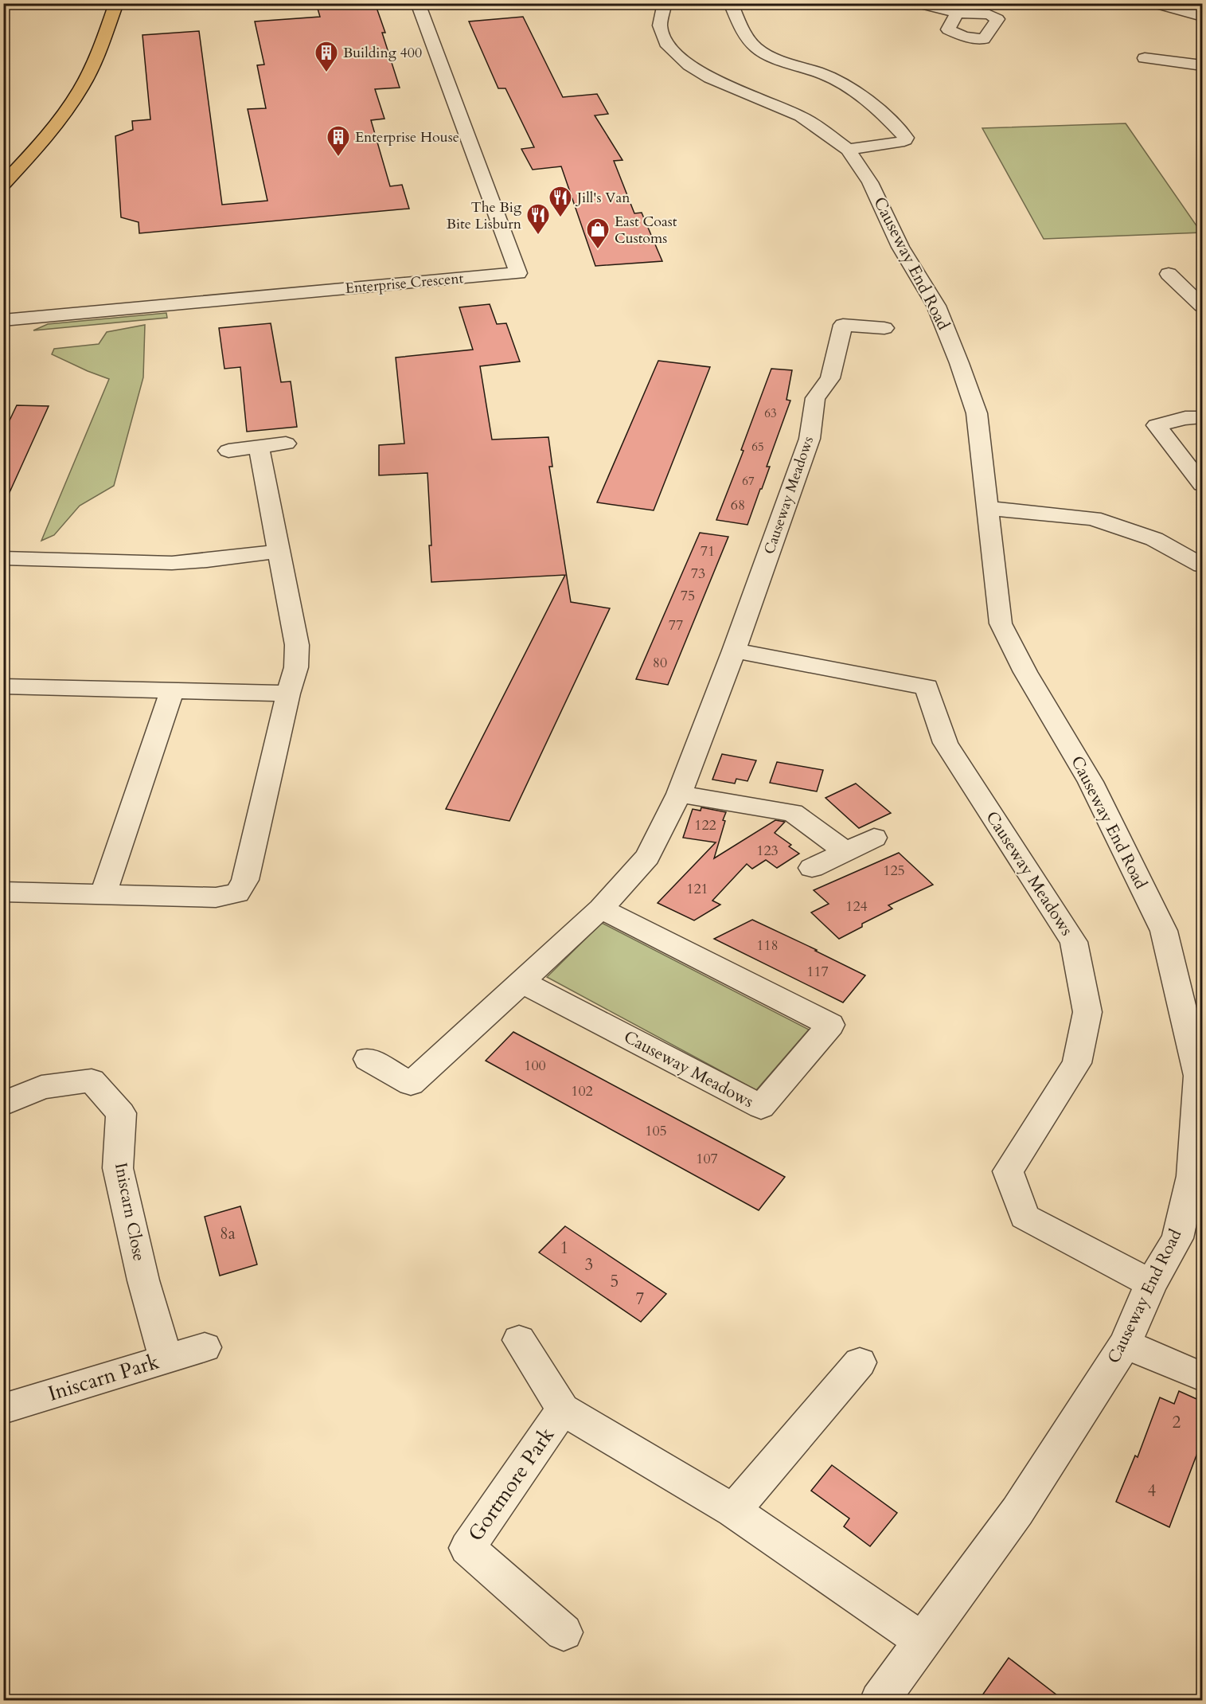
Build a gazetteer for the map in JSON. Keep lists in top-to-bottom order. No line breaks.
{"streets":{"street":["Causeway End Road","Enterprise Crescent","Causeway Meadows","Iniscarn Close","Iniscarn Park","Gortmore Park"]},"crossings":[["Causeway End Road","Causeway Meadows"],["Causeway End Road","Gortmore Park"],["Iniscarn Close","Iniscarn Park"]],"places":{"building":["Building 400","Enterprise House"],"restaurant":["Jill's Van","The Big Bite Lisburn"],"shop":["East Coast Customs"]},"house_numbers":["63","65","67","68","71","73","75","77","80","122","123","125","121","124","118","117","100","102","105","107","8a","1","3","5","7","2","4"]}
